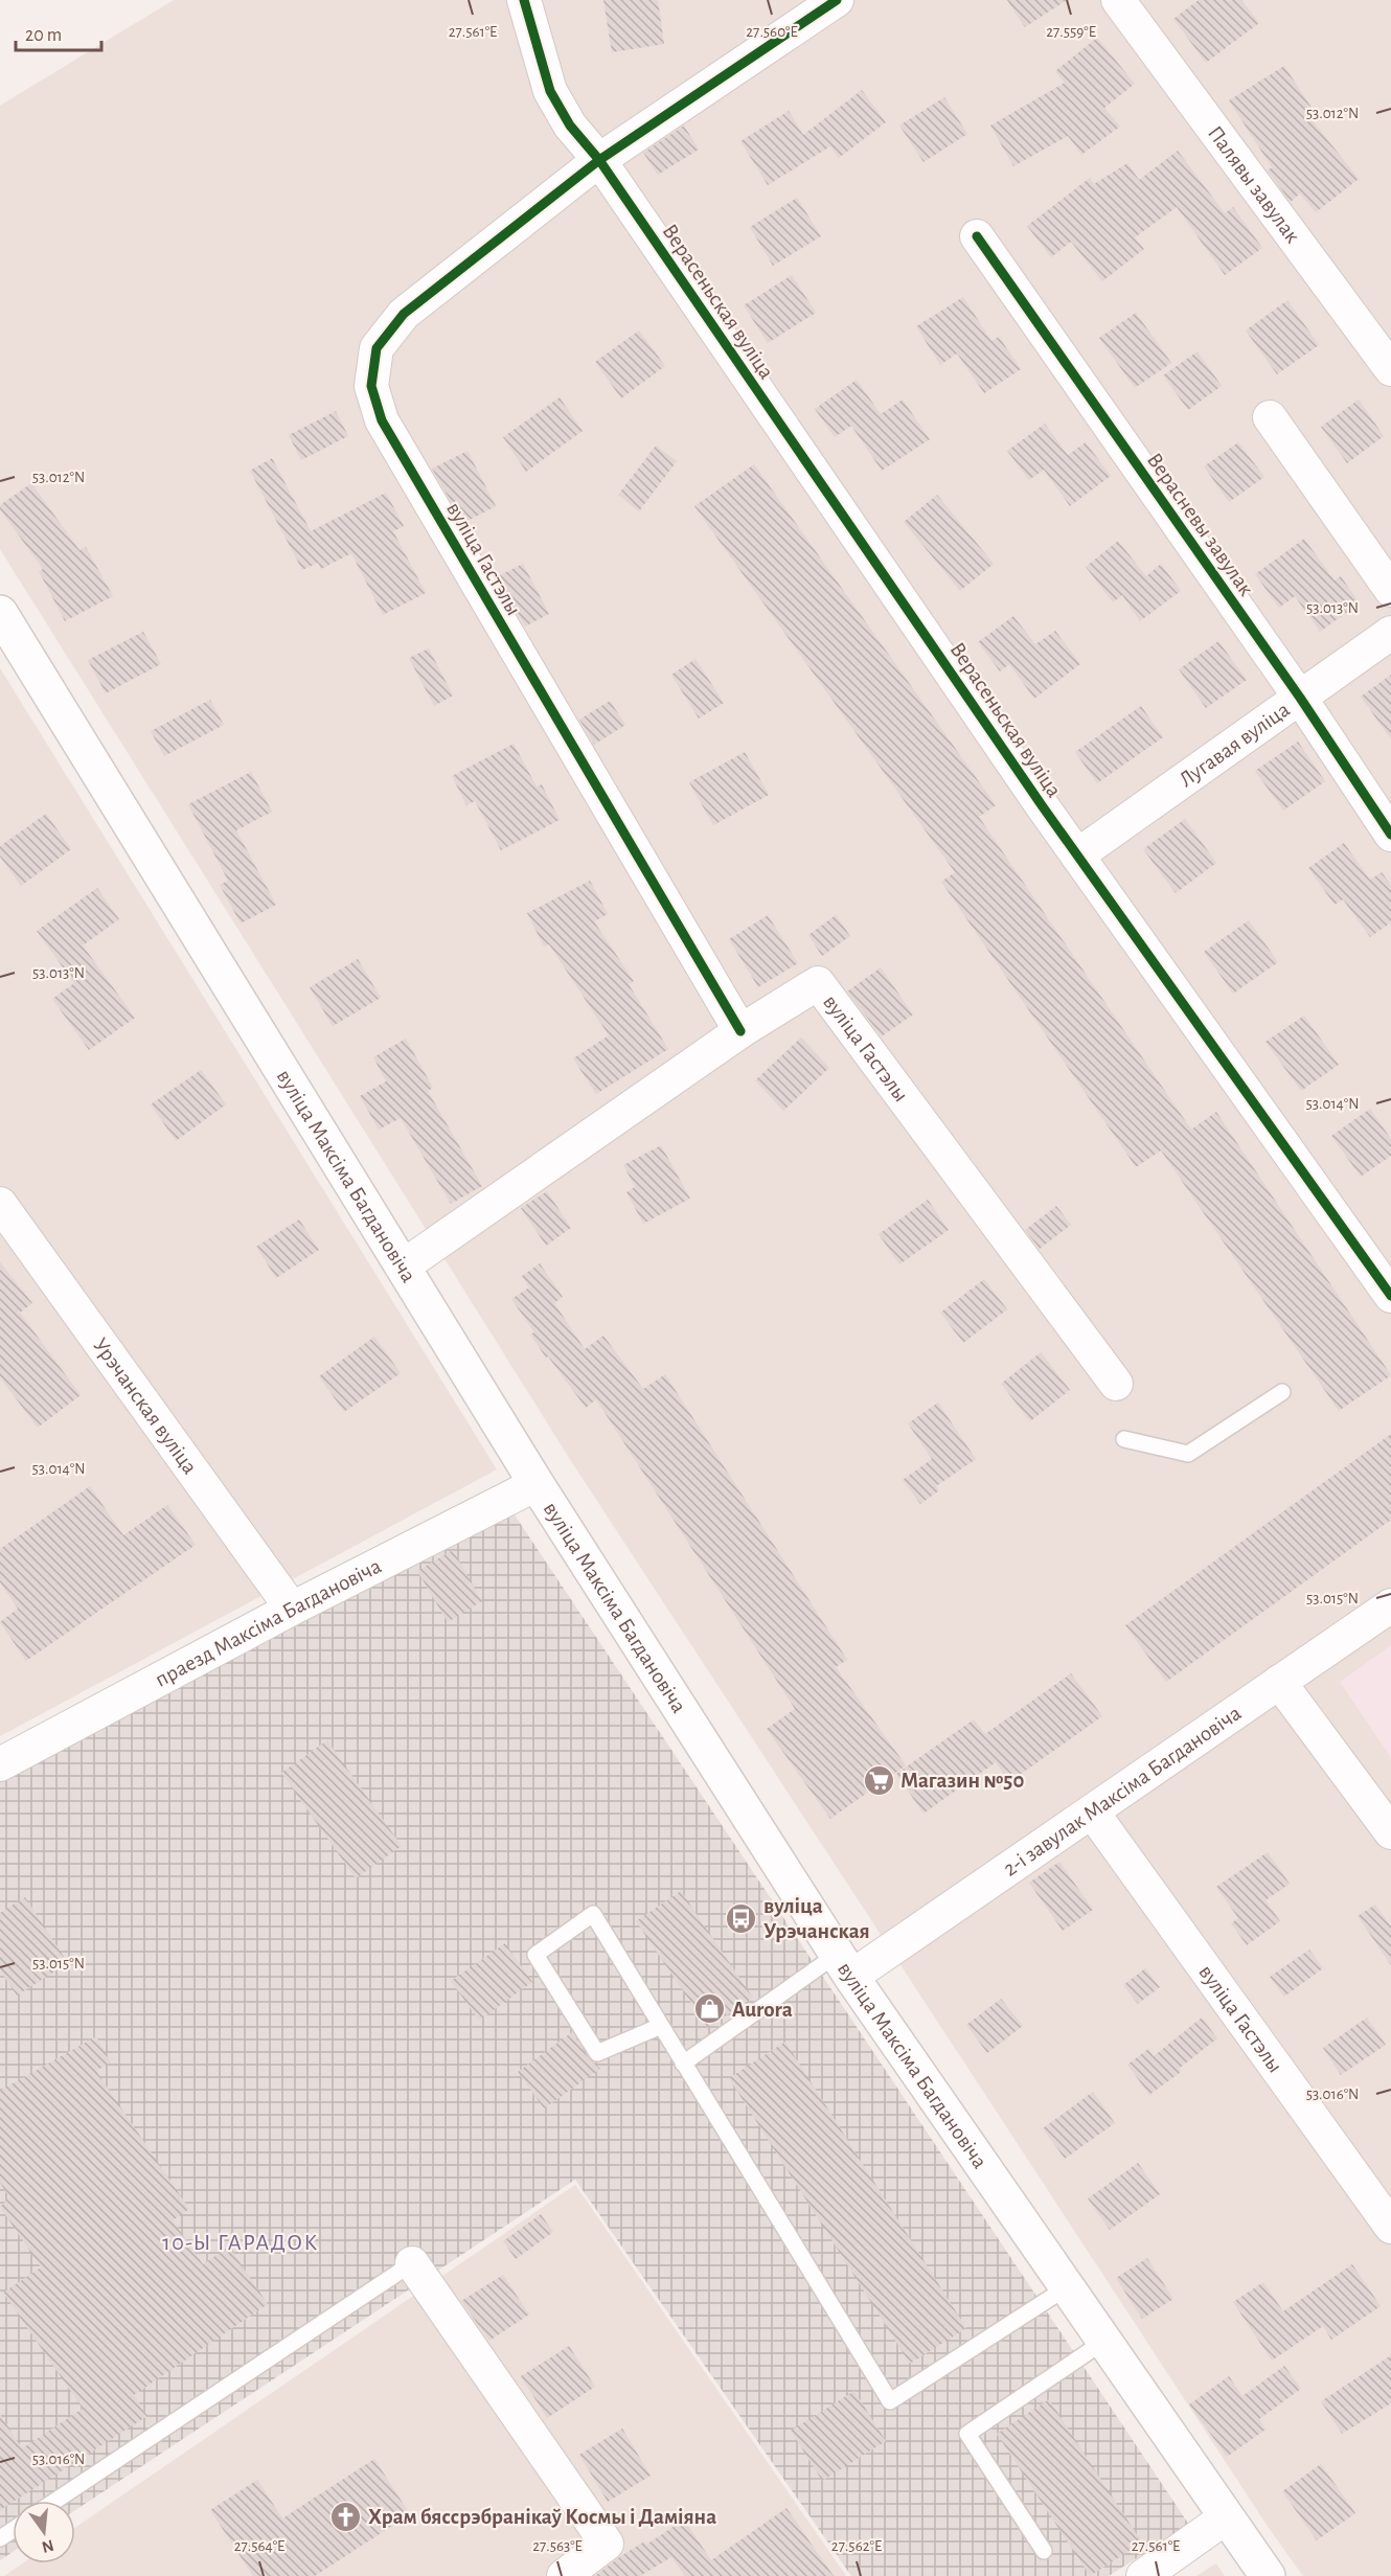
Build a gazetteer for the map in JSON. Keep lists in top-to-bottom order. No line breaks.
{"streets":{"main road":["вуліца Максіма Багдановіча"],"street":["Палявы завулак","Верасеньская вуліца","Верасневы завулак","вуліца Гастэлы","Лугавая вуліца","Урэчанская вуліца","праезд Максіма Багдановіча","2-і завулак Максіма Багдановіча"]},"crossings":[["Верасеньская вуліца","вуліца Гастэлы"],["Верасеньская вуліца","Лугавая вуліца"],["Верасневы завулак","Лугавая вуліца"],["вуліца Гастэлы","2-і завулак Максіма Багдановіча"],["вуліца Максіма Багдановіча","праезд Максіма Багдановіча"],["вуліца Максіма Багдановіча","2-і завулак Максіма Багдановіча"],["Урэчанская вуліца","праезд Максіма Багдановіча"]],"districts":["10-Ы ГАРАДОК"],"places":{"supermarket":["Магазин №50"],"bus stop":["вуліца Урэчанская"],"shop":["Aurora"],"church":["Храм бяссрэбранікаў Космы і Даміяна"]},"scale_bar":"20 m","north":"bottom","coordinates":["27.561°E","27.560°E","27.559°E","53.012°N","53.013°N","53.014°N","53.015°N","53.016°N","27.564°E","27.563°E","27.562°E"]}
